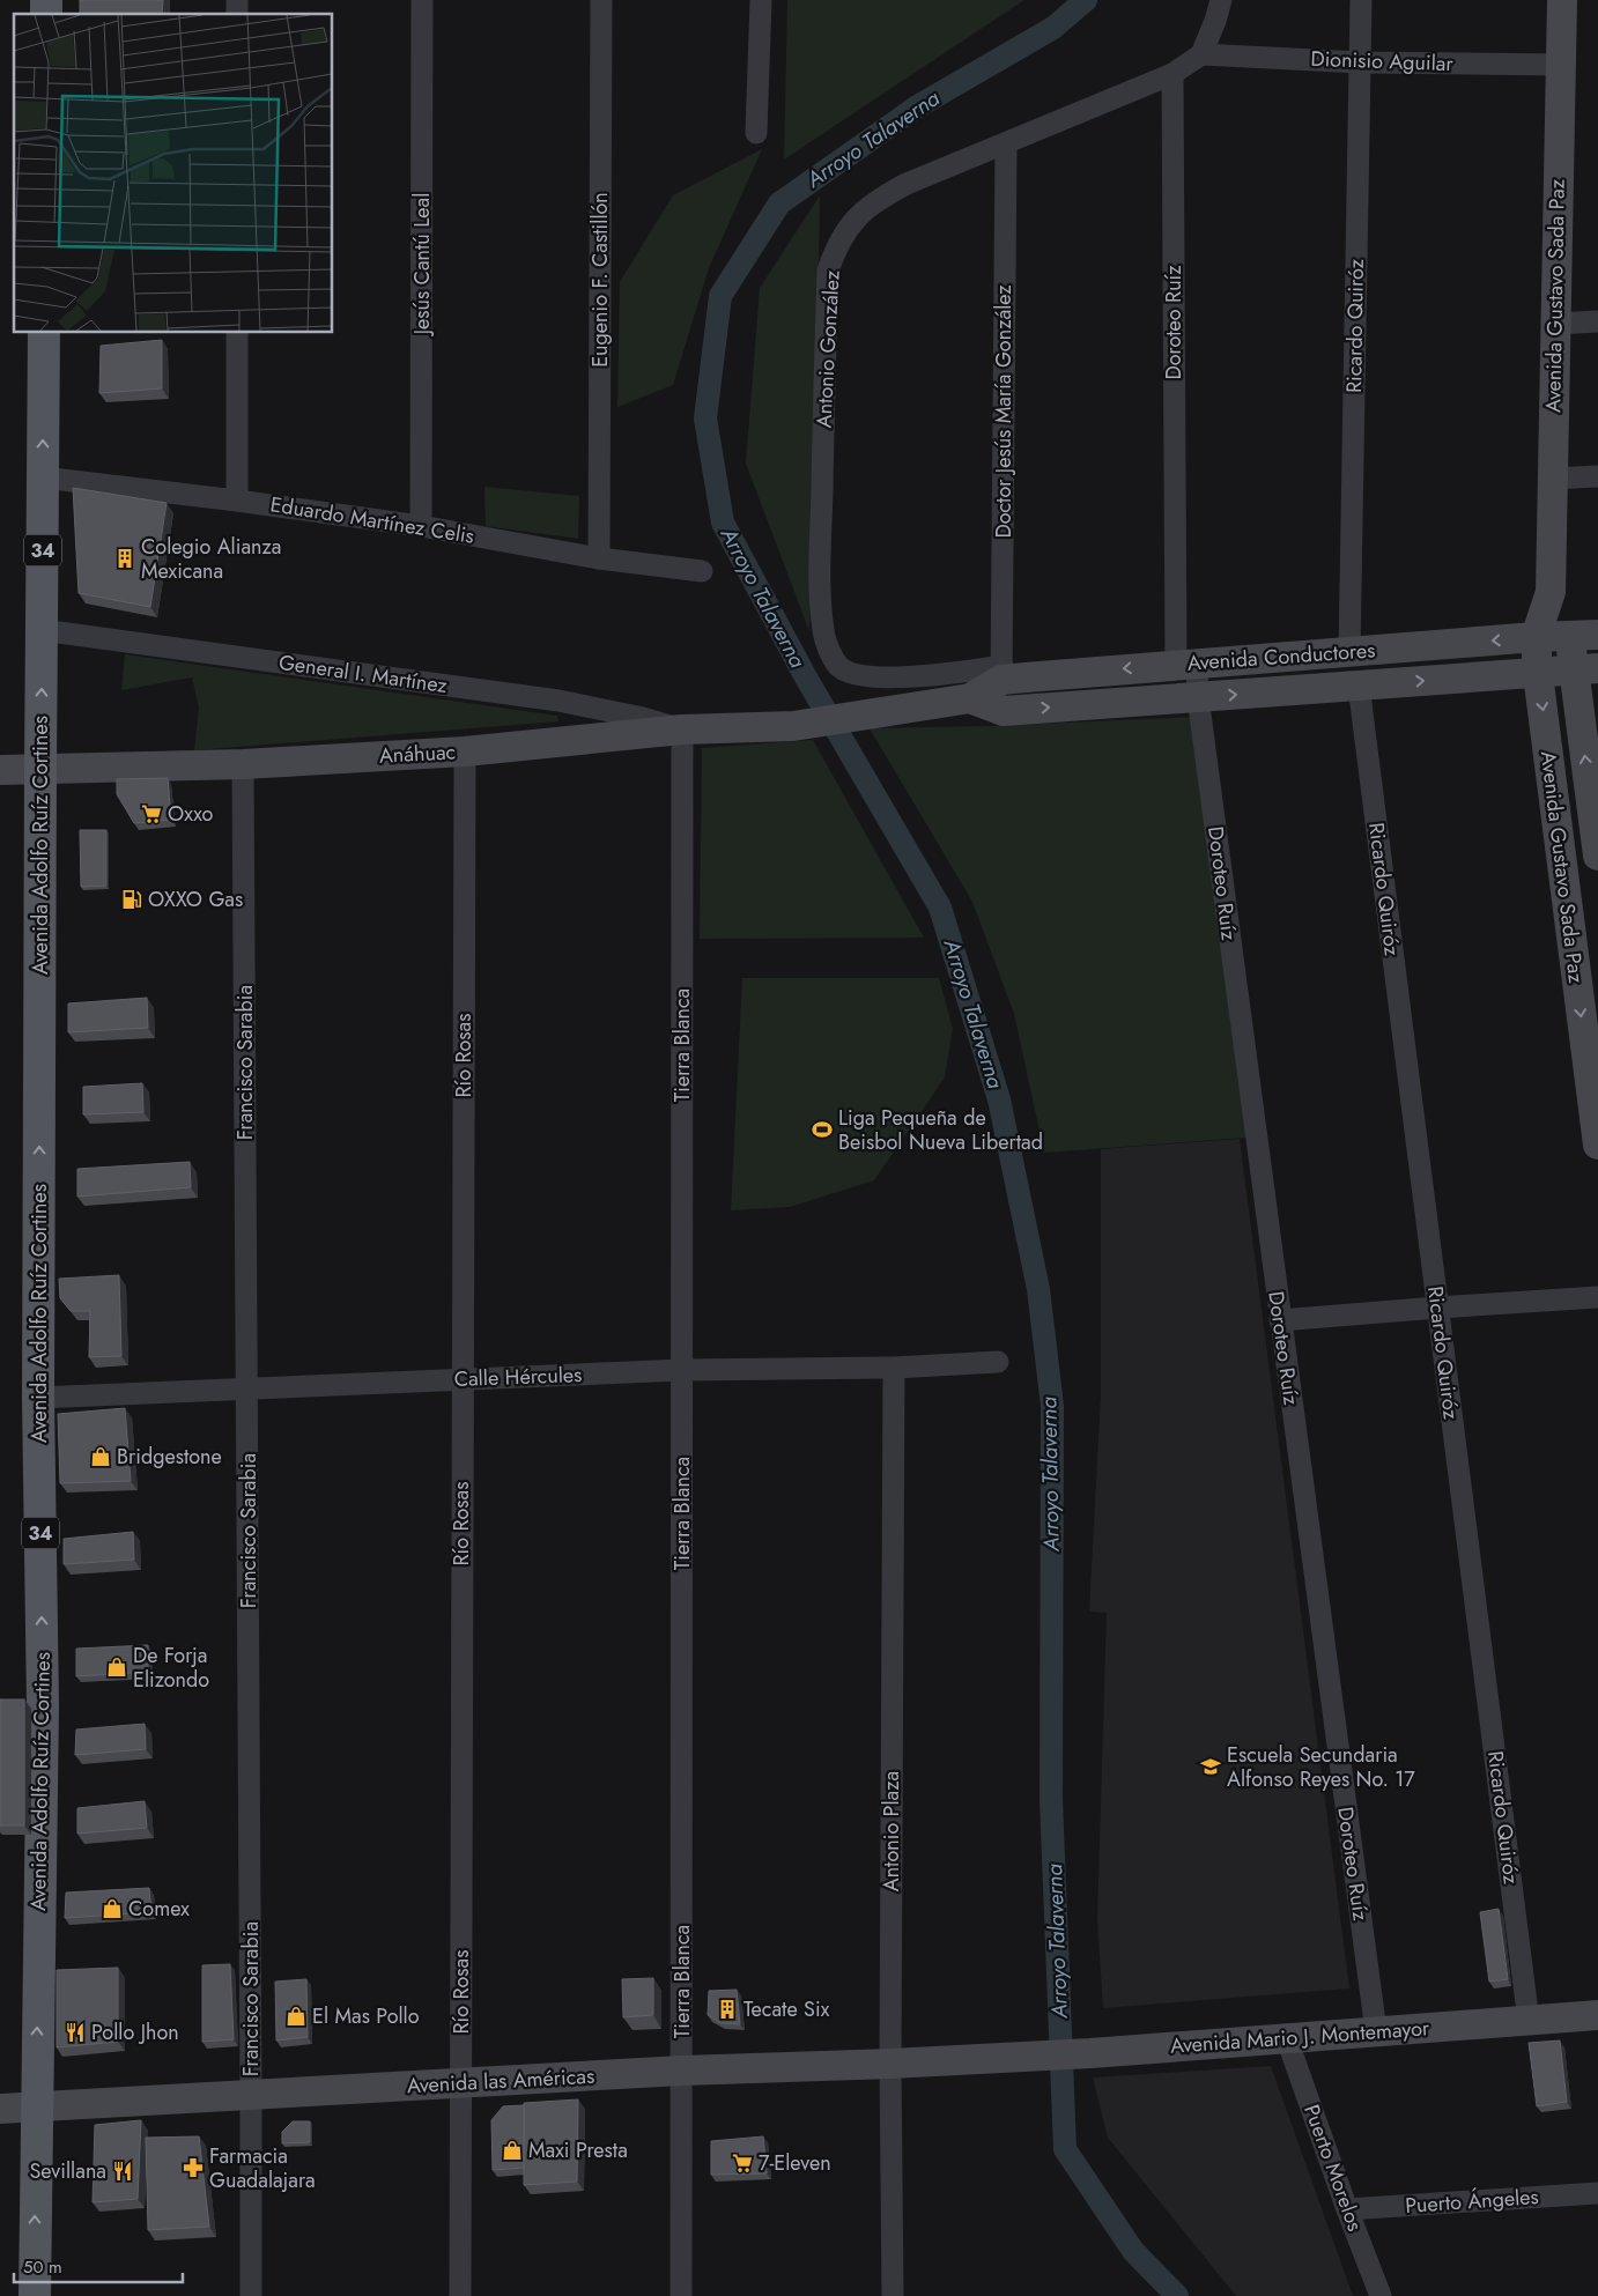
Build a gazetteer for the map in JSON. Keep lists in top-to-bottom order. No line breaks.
{"streets":{"main road":["34","Avenida Adolfo Ruíz Cortines"],"street":["Dionisio Aguilar","Jesús Cantú Leal","Eugenio F. Castillón","Avenida Gustavo Sada Paz","Doroteo Ruíz","Ricardo Quiróz","Antonio González","Doctor Jesús María González","Eduardo Martínez Celis","Avenida Conductores","General I. Martínez","Anáhuac","Tierra Blanca","Río Rosas","Francisco Sarabia","Calle Hércules","Antonio Plaza","Avenida Mario J. Montemayor","Avenida las Américas","Puerto Morelos","Puerto Ángeles"]},"crossings":[["Dionisio Aguilar","Avenida Gustavo Sada Paz"],["Dionisio Aguilar","Ricardo Quiróz"],["Jesús Cantú Leal","Eduardo Martínez Celis"],["Eugenio F. Castillón","Eduardo Martínez Celis"],["Avenida Gustavo Sada Paz","Avenida Conductores"],["Doroteo Ruíz","Antonio González"],["Doroteo Ruíz","Avenida Conductores"],["Doroteo Ruíz","Avenida Mario J. Montemayor"],["Ricardo Quiróz","Avenida Conductores"],["Ricardo Quiróz","Avenida Mario J. Montemayor"],["Antonio González","Doctor Jesús María González"],["Antonio González","Avenida Conductores"],["Doctor Jesús María González","Avenida Conductores"],["Eduardo Martínez Celis","Avenida Adolfo Ruíz Cortines"],["Avenida Conductores","Anáhuac"],["General I. Martínez","Anáhuac"],["General I. Martínez","Avenida Adolfo Ruíz Cortines"],["General I. Martínez","Tierra Blanca"],["Anáhuac","Avenida Adolfo Ruíz Cortines"],["Anáhuac","Tierra Blanca"],["Anáhuac","Río Rosas"],["Anáhuac","Francisco Sarabia"],["Avenida Adolfo Ruíz Cortines","Calle Hércules"],["Avenida Adolfo Ruíz Cortines","Avenida las Américas"],["Tierra Blanca","Calle Hércules"],["Tierra Blanca","Avenida las Américas"],["Río Rosas","Calle Hércules"],["Río Rosas","Avenida las Américas"],["Francisco Sarabia","Calle Hércules"],["Francisco Sarabia","Avenida las Américas"],["Calle Hércules","Antonio Plaza"],["Antonio Plaza","Avenida las Américas"],["Avenida Mario J. Montemayor","Avenida las Américas"],["Avenida Mario J. Montemayor","Puerto Morelos"],["Puerto Morelos","Puerto Ángeles"]],"one_way":["Avenida Adolfo Ruíz Cortines"],"water":["Arroyo Talaverna"],"places":{"building":["Colegio Alianza Mexicana","Tecate Six"],"supermarket":["Oxxo","7-Eleven"],"fuel station":["OXXO Gas"],"sports":["Liga Pequeña de Beisbol Nueva Libertad"],"shop":["Bridgestone","De Forja Elizondo","Comex","El Mas Pollo","Maxi Presta"],"school or university":["Escuela Secundaria Alfonso Reyes No. 17"],"restaurant":["Pollo Jhon","Sevillana"],"pharmacy":["Farmacia Guadalajara"]},"scale_bar":"50 m"}
